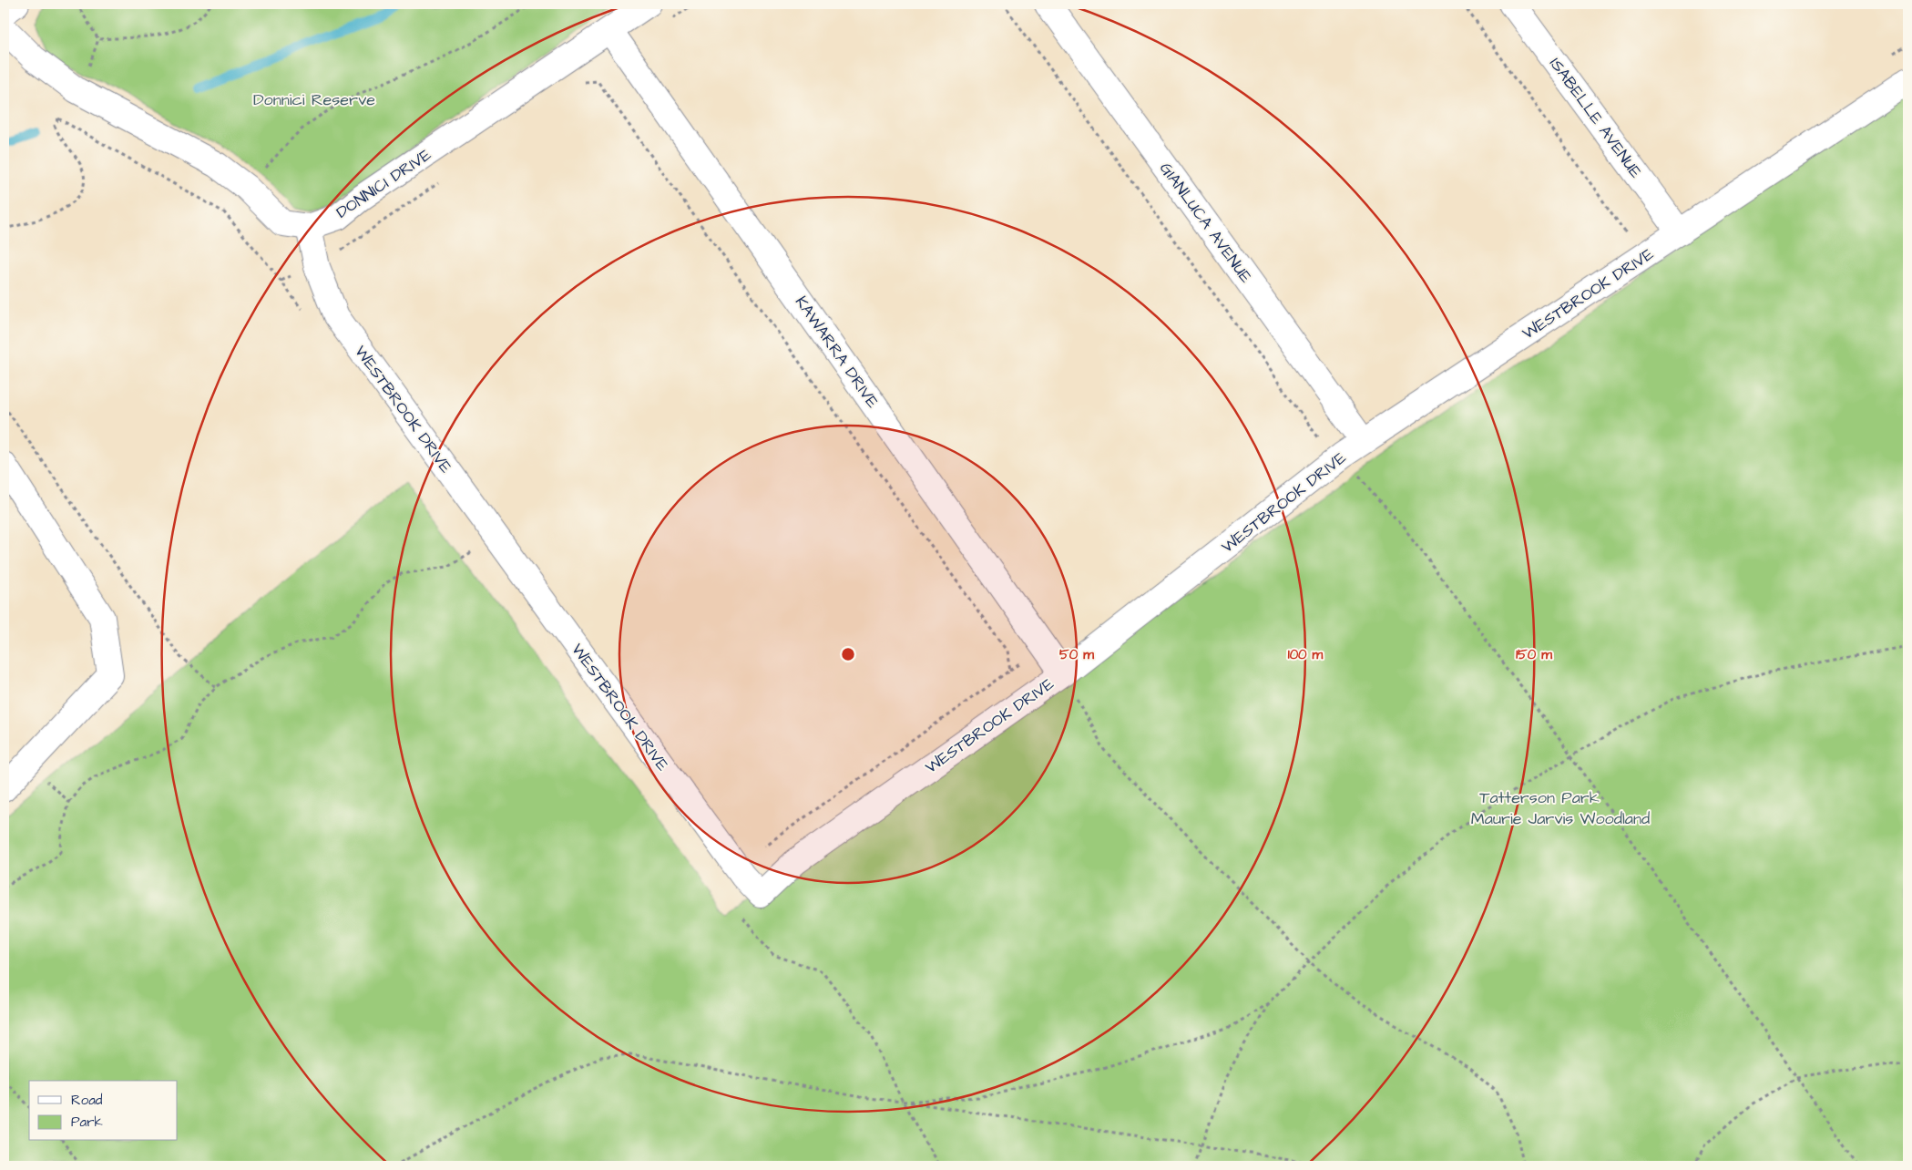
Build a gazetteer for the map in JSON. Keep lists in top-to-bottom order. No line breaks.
{"streets":{"street":["ISABELLE AVENUE","DONNICI DRIVE","GIANLUCA AVENUE","WESTBROOK DRIVE","KAWARRA DRIVE"]},"crossings":[["ISABELLE AVENUE","WESTBROOK DRIVE"],["DONNICI DRIVE","WESTBROOK DRIVE"],["DONNICI DRIVE","KAWARRA DRIVE"],["GIANLUCA AVENUE","WESTBROOK DRIVE"],["WESTBROOK DRIVE","KAWARRA DRIVE"]],"parks":["Donnici Reserve","Tatterson Park","Maurie Jarvis Woodland"],"legend":["Road","Park"],"rings":["50 m","100 m","150 m"]}
